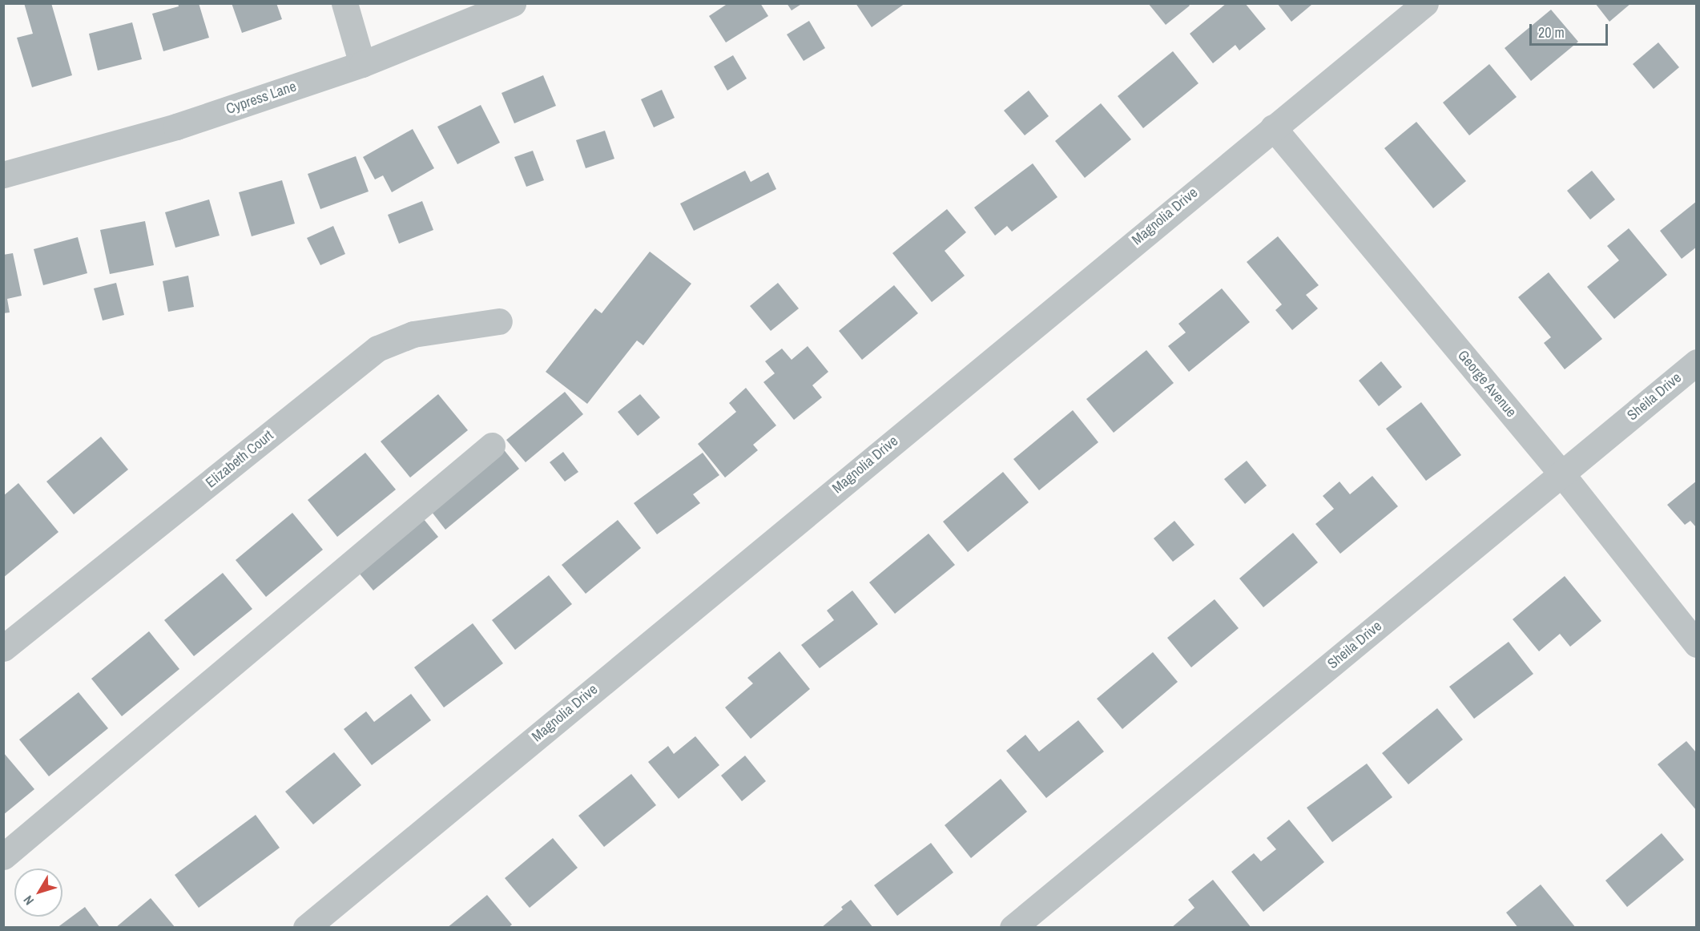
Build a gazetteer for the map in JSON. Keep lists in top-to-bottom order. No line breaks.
{"streets":{"street":["Cypress Lane","Magnolia Drive","George Avenue","Sheila Drive","Elizabeth Court"]},"crossings":[["Magnolia Drive","George Avenue"],["George Avenue","Sheila Drive"]],"scale_bar":"20 m","north":"bottom left"}
